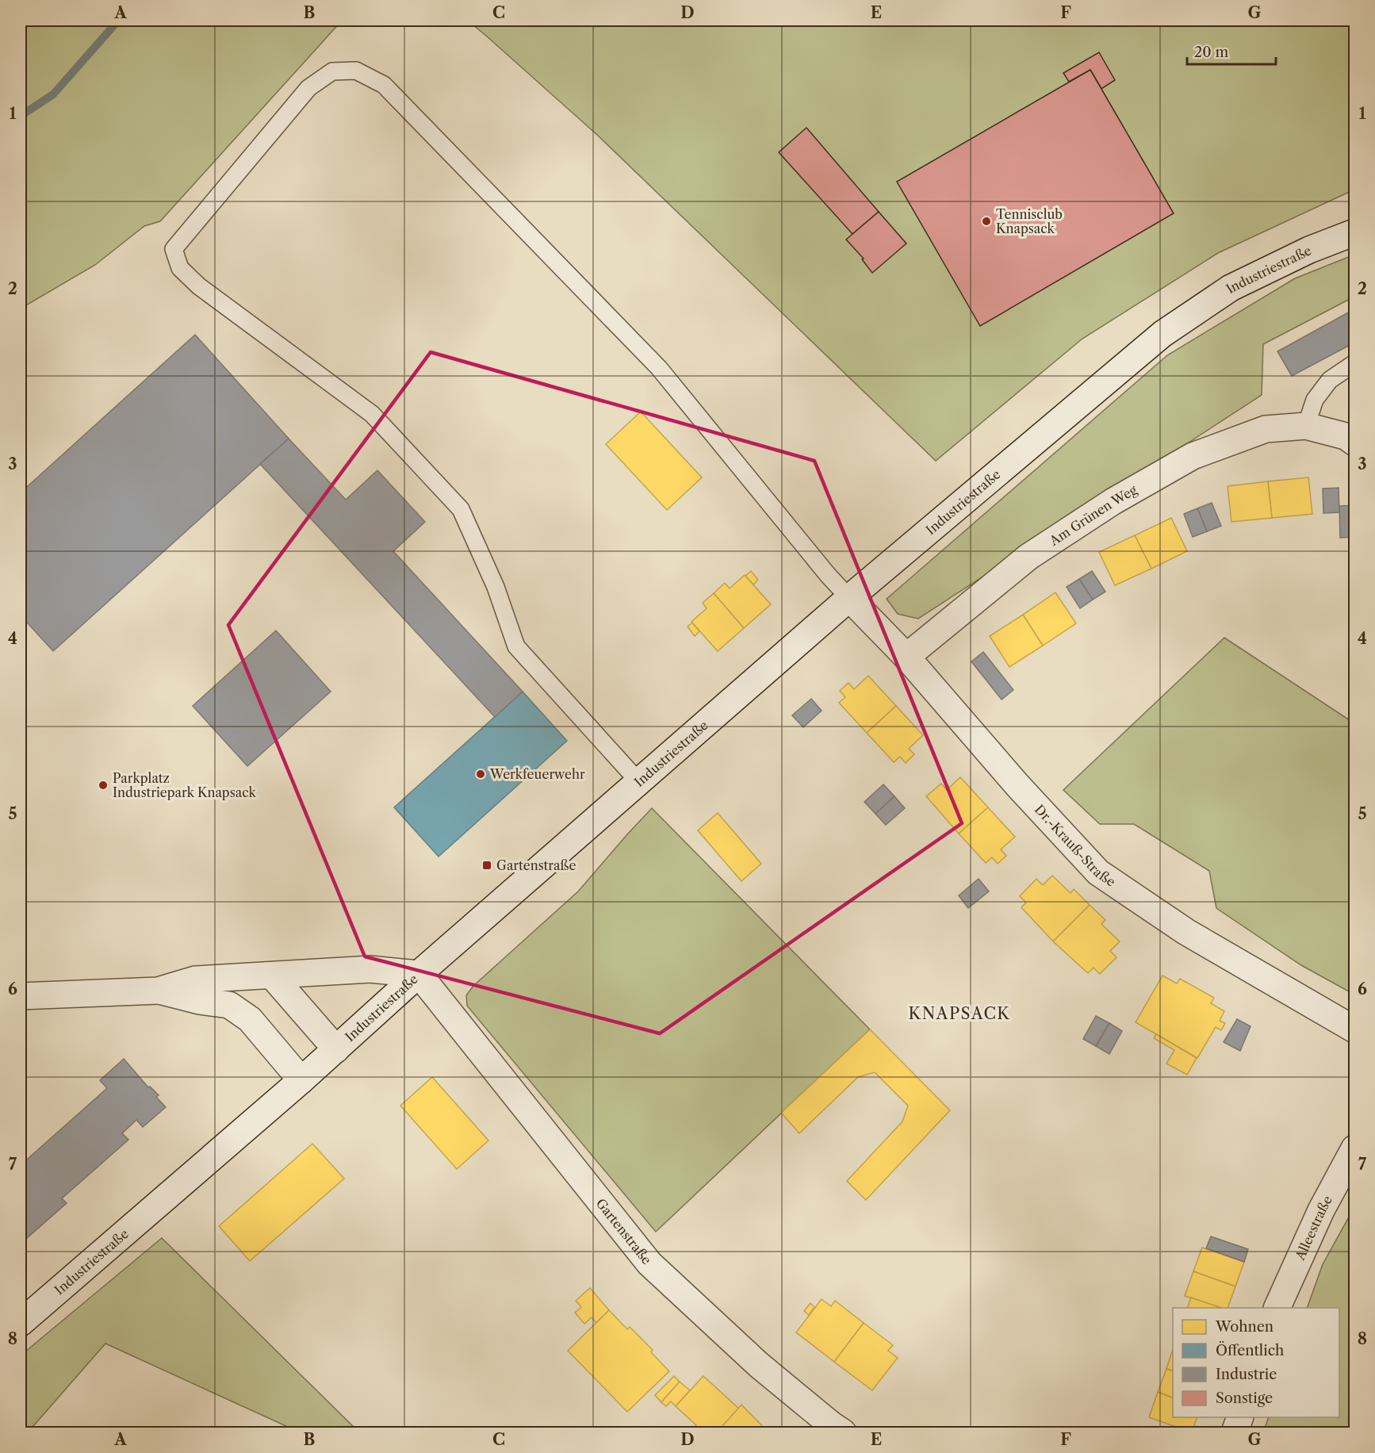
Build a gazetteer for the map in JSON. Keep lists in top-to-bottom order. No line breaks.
{"streets":{"street":["Industriestraße","Am Grünen Weg","Dr.-Krauß-Straße","Alleestraße","Gartenstraße"]},"crossings":[["Industriestraße","Dr.-Krauß-Straße"],["Industriestraße","Gartenstraße"],["Am Grünen Weg","Dr.-Krauß-Straße"]],"districts":["KNAPSACK"],"places":{"other":["Tennisclub Knapsack","Werkfeuerwehr","Parkplatz Industriepark Knapsack"],"transit":["Gartenstraße"]},"legend":["Wohnen","Öffentlich","Industrie","Sonstige"],"scale_bar":"20 m","grid":{"columns":["A","B","C","D","E","F","G"],"rows":["1","2","3","4","5","6","7","8"]}}
